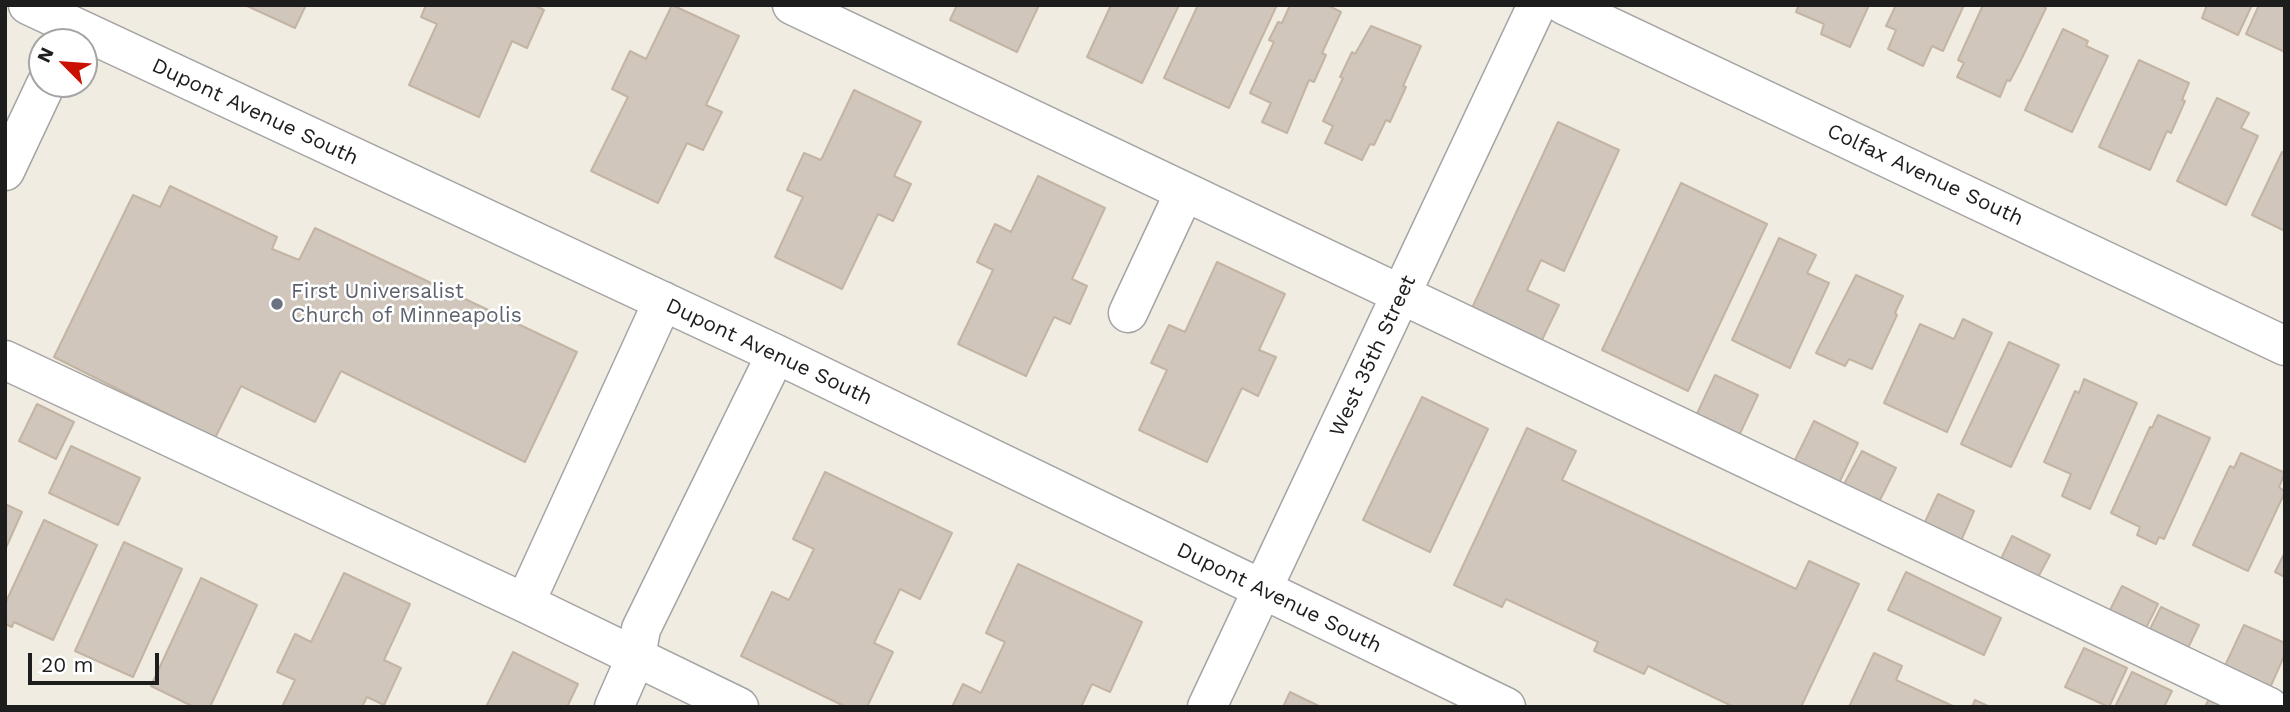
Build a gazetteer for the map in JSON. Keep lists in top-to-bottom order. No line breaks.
{"streets":{"street":["Dupont Avenue South","Colfax Avenue South","West 35th Street"]},"crossings":[["Dupont Avenue South","West 35th Street"]],"places":["First Universalist Church of Minneapolis"],"scale_bar":"20 m","north":"top left"}
